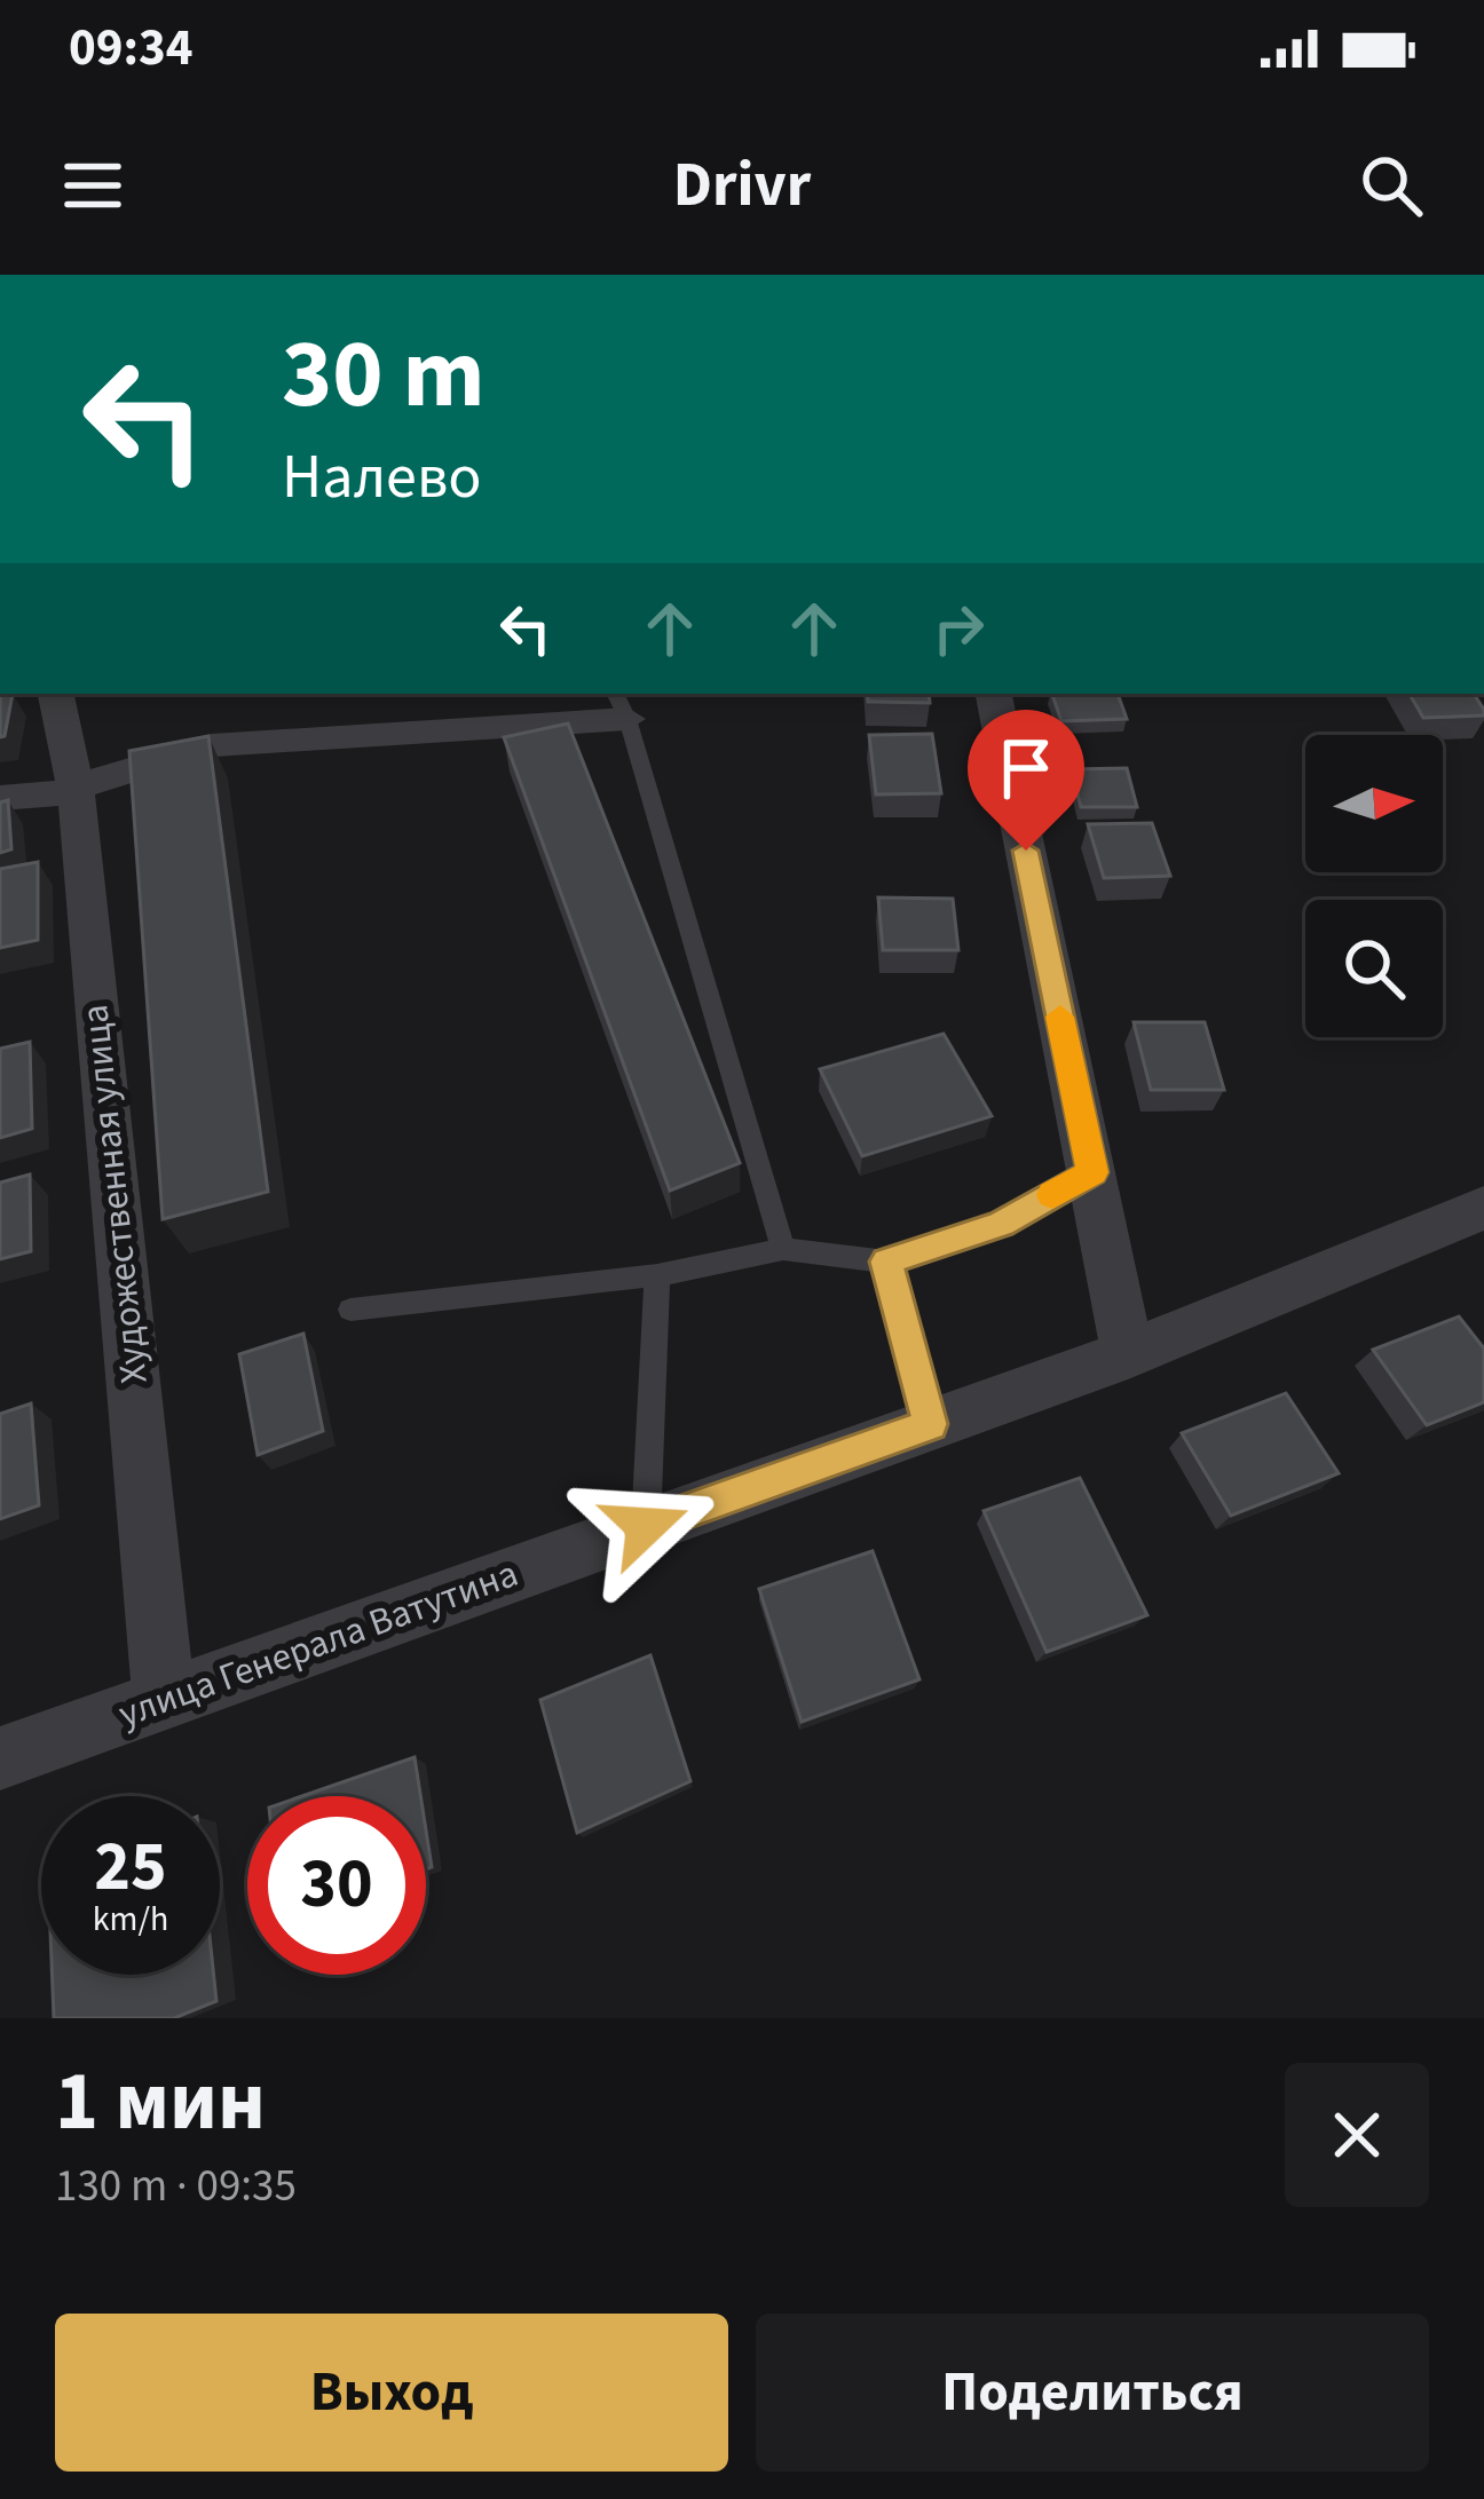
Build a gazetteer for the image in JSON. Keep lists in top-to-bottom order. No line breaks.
{"streets":{"street":["Художественная улица","улица Генерала Ватутина"]},"crossings":[["Художественная улица","улица Генерала Ватутина"]],"north":"right","page":{"status":"09:34","header":"Drivr","turn":["30 m","Налево"],"speed":"25 km/h","limit":"30","heading":["1 мин","130 m · 09:35"],"buttons":["Выход","Поделиться"]}}
